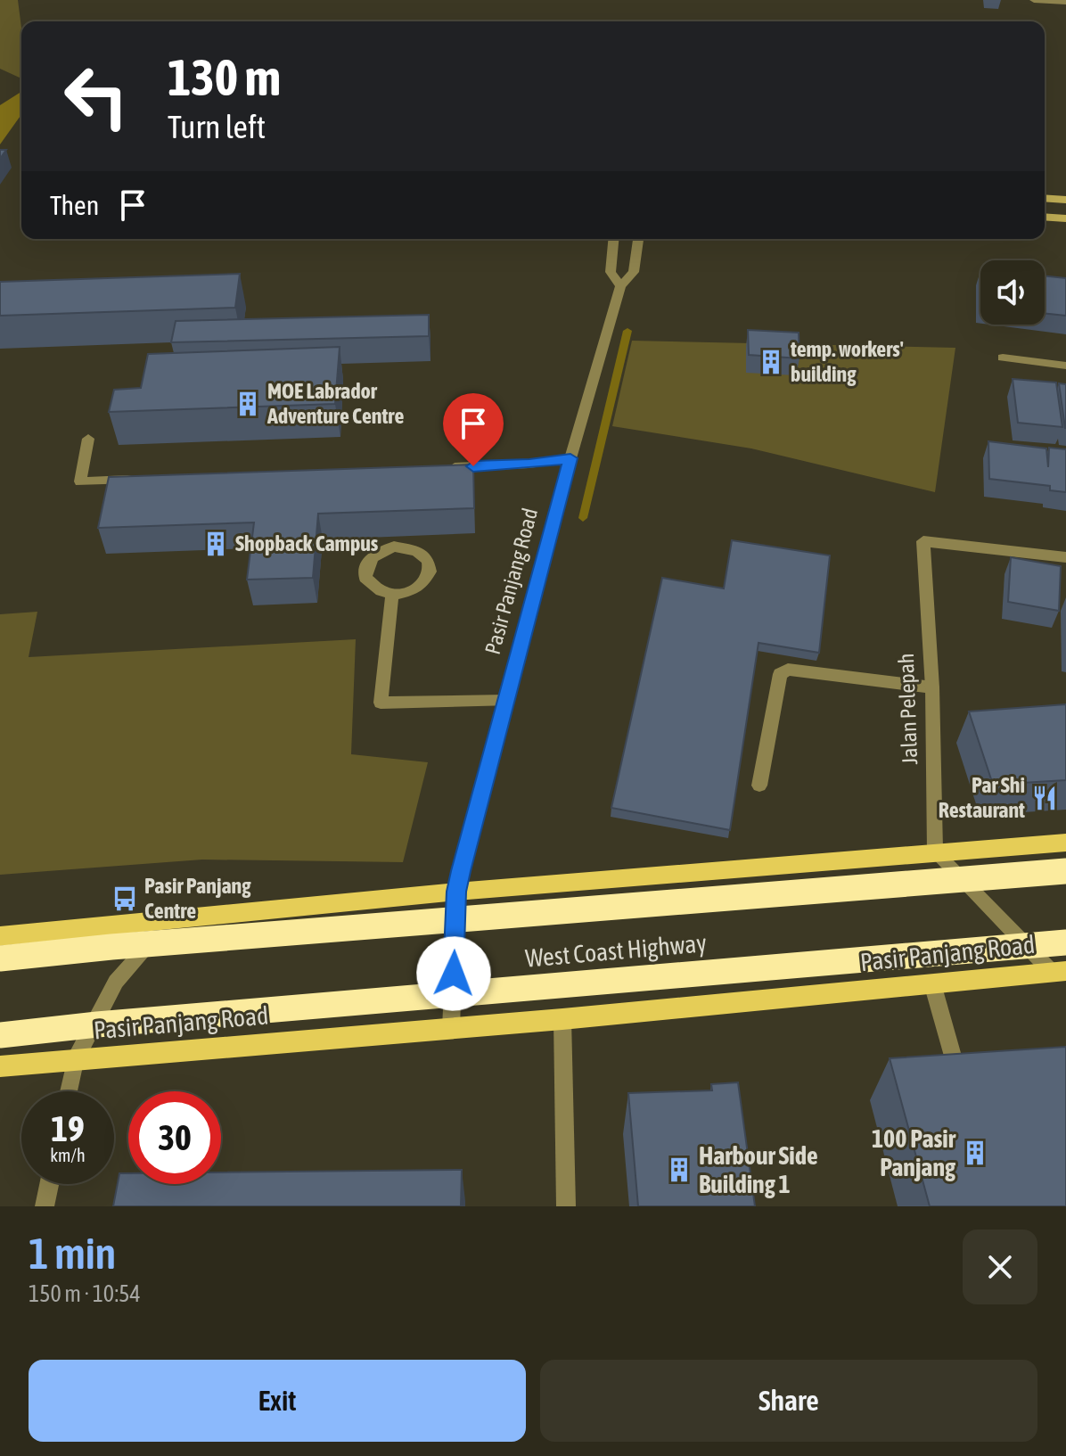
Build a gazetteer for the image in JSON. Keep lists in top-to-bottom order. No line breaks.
{"streets":{"highway":["West Coast Highway"],"main road":["Pasir Panjang Road"],"street":["Jalan Pelepah"]},"places":{"building":["temp. workers' building","MOE Labrador Adventure Centre","Shopback Campus","100 Pasir Panjang","Harbour Side Building 1"],"restaurant":["Par Shi Restaurant"],"bus stop":["Pasir Panjang Centre"]},"page":{"turn":["130 m","Turn left"],"then":"Then","speed":"19 km/h","limit":"30","heading":["1 min","150 m · 10:54"],"buttons":["Exit","Share"]}}
